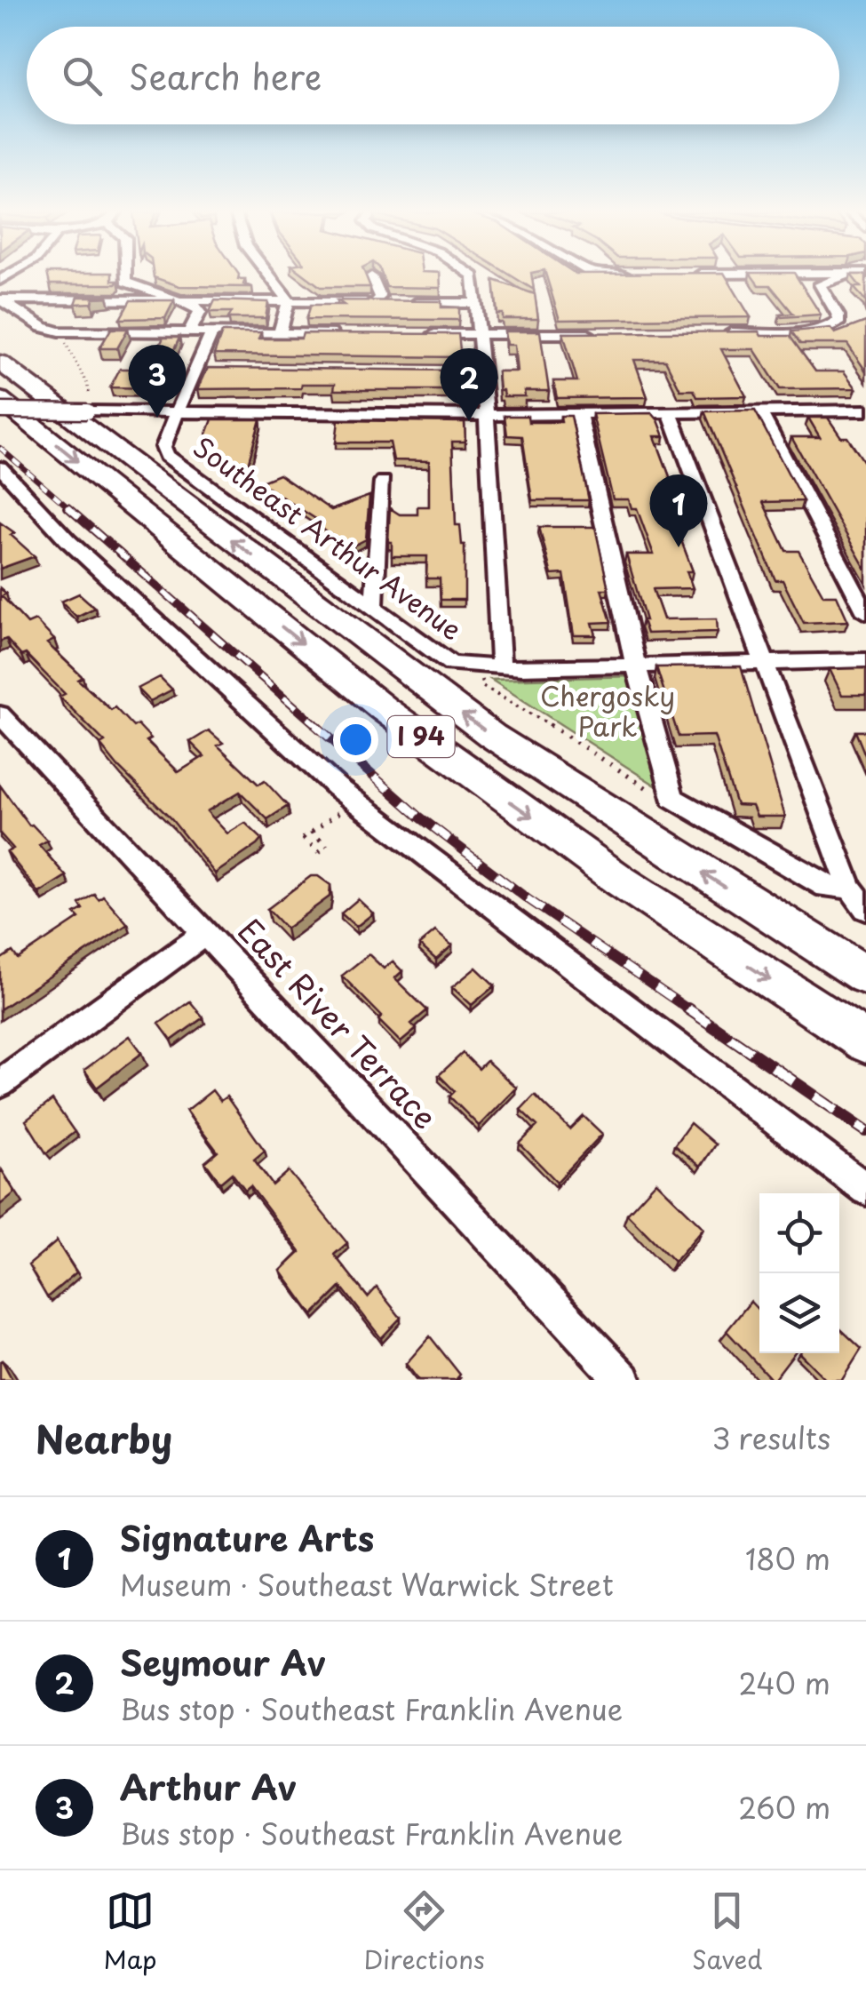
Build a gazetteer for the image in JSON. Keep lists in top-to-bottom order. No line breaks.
{"streets":{"highway":["I 94"],"street":["Southeast Arthur Avenue","East River Terrace"]},"parks":["Chergosky Park"],"page":{"search":"Search here","pins":["3","2","1"],"heading":["Nearby","3 results"],"list":[{"mark":"1","name":"Signature Arts","note":"Museum · Southeast Warwick Street","value":"180 m"},{"mark":"2","name":"Seymour Av","note":"Bus stop · Southeast Franklin Avenue","value":"240 m"},{"mark":"3","name":"Arthur Av","note":"Bus stop · Southeast Franklin Avenue","value":"260 m"}],"nav":["Map","Directions","Saved"]}}
